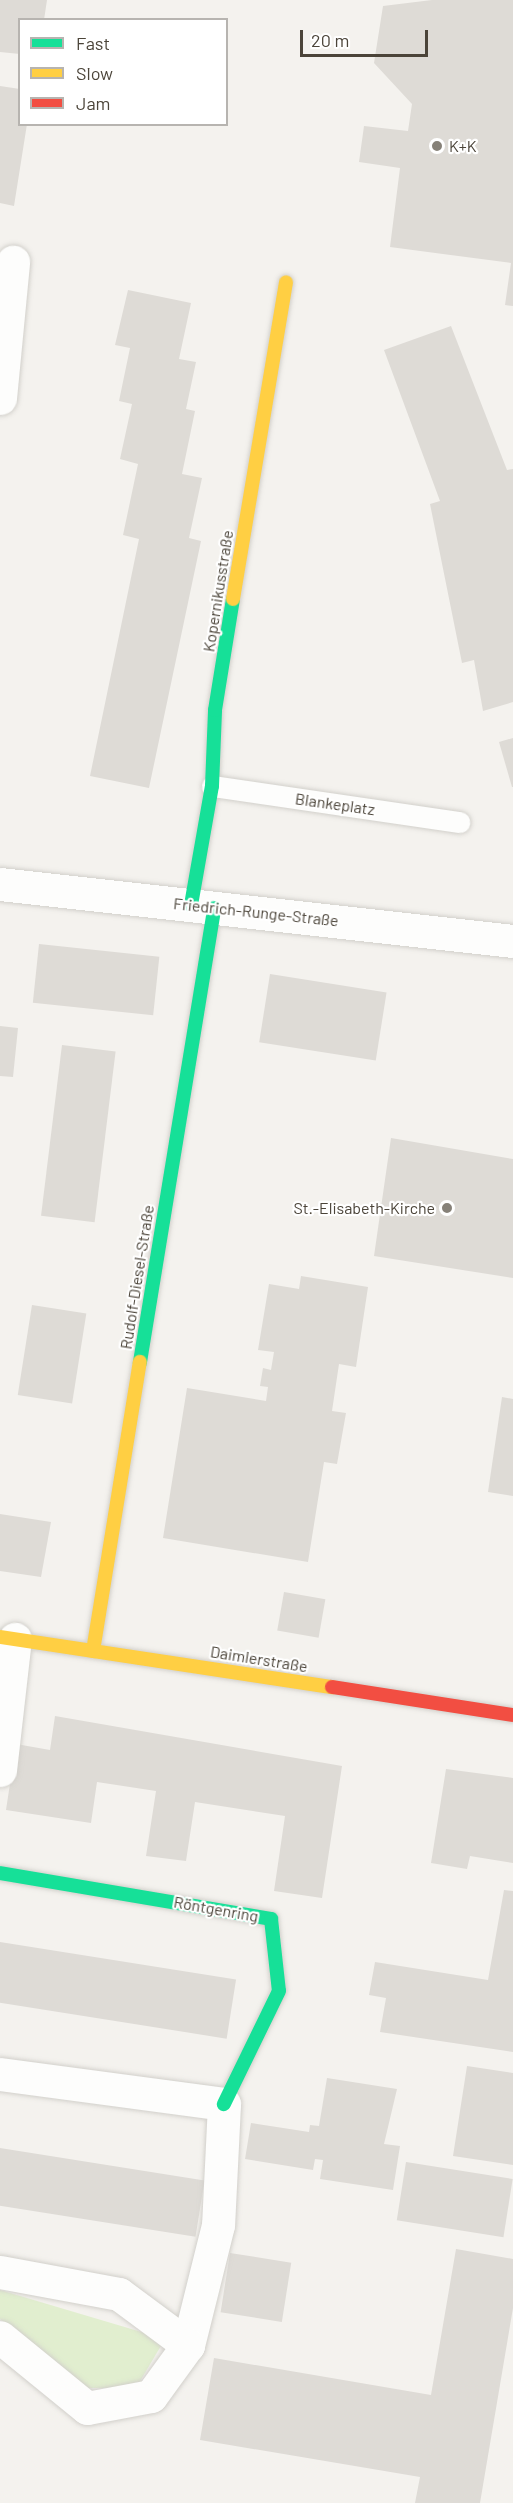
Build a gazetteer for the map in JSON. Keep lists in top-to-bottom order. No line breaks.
{"streets":{"street":["Kopernikusstraße","Friedrich-Runge-Straße","Rudolf-Diesel-Straße","Daimlerstraße","Röntgenring"],"lane":["Blankeplatz"]},"crossings":[["Kopernikusstraße","Blankeplatz"],["Kopernikusstraße","Friedrich-Runge-Straße"],["Kopernikusstraße","Rudolf-Diesel-Straße"],["Friedrich-Runge-Straße","Rudolf-Diesel-Straße"],["Rudolf-Diesel-Straße","Daimlerstraße"]],"places":["K+K","St.-Elisabeth-Kirche"],"legend":["Fast","Slow","Jam"],"scale_bar":"20 m"}
